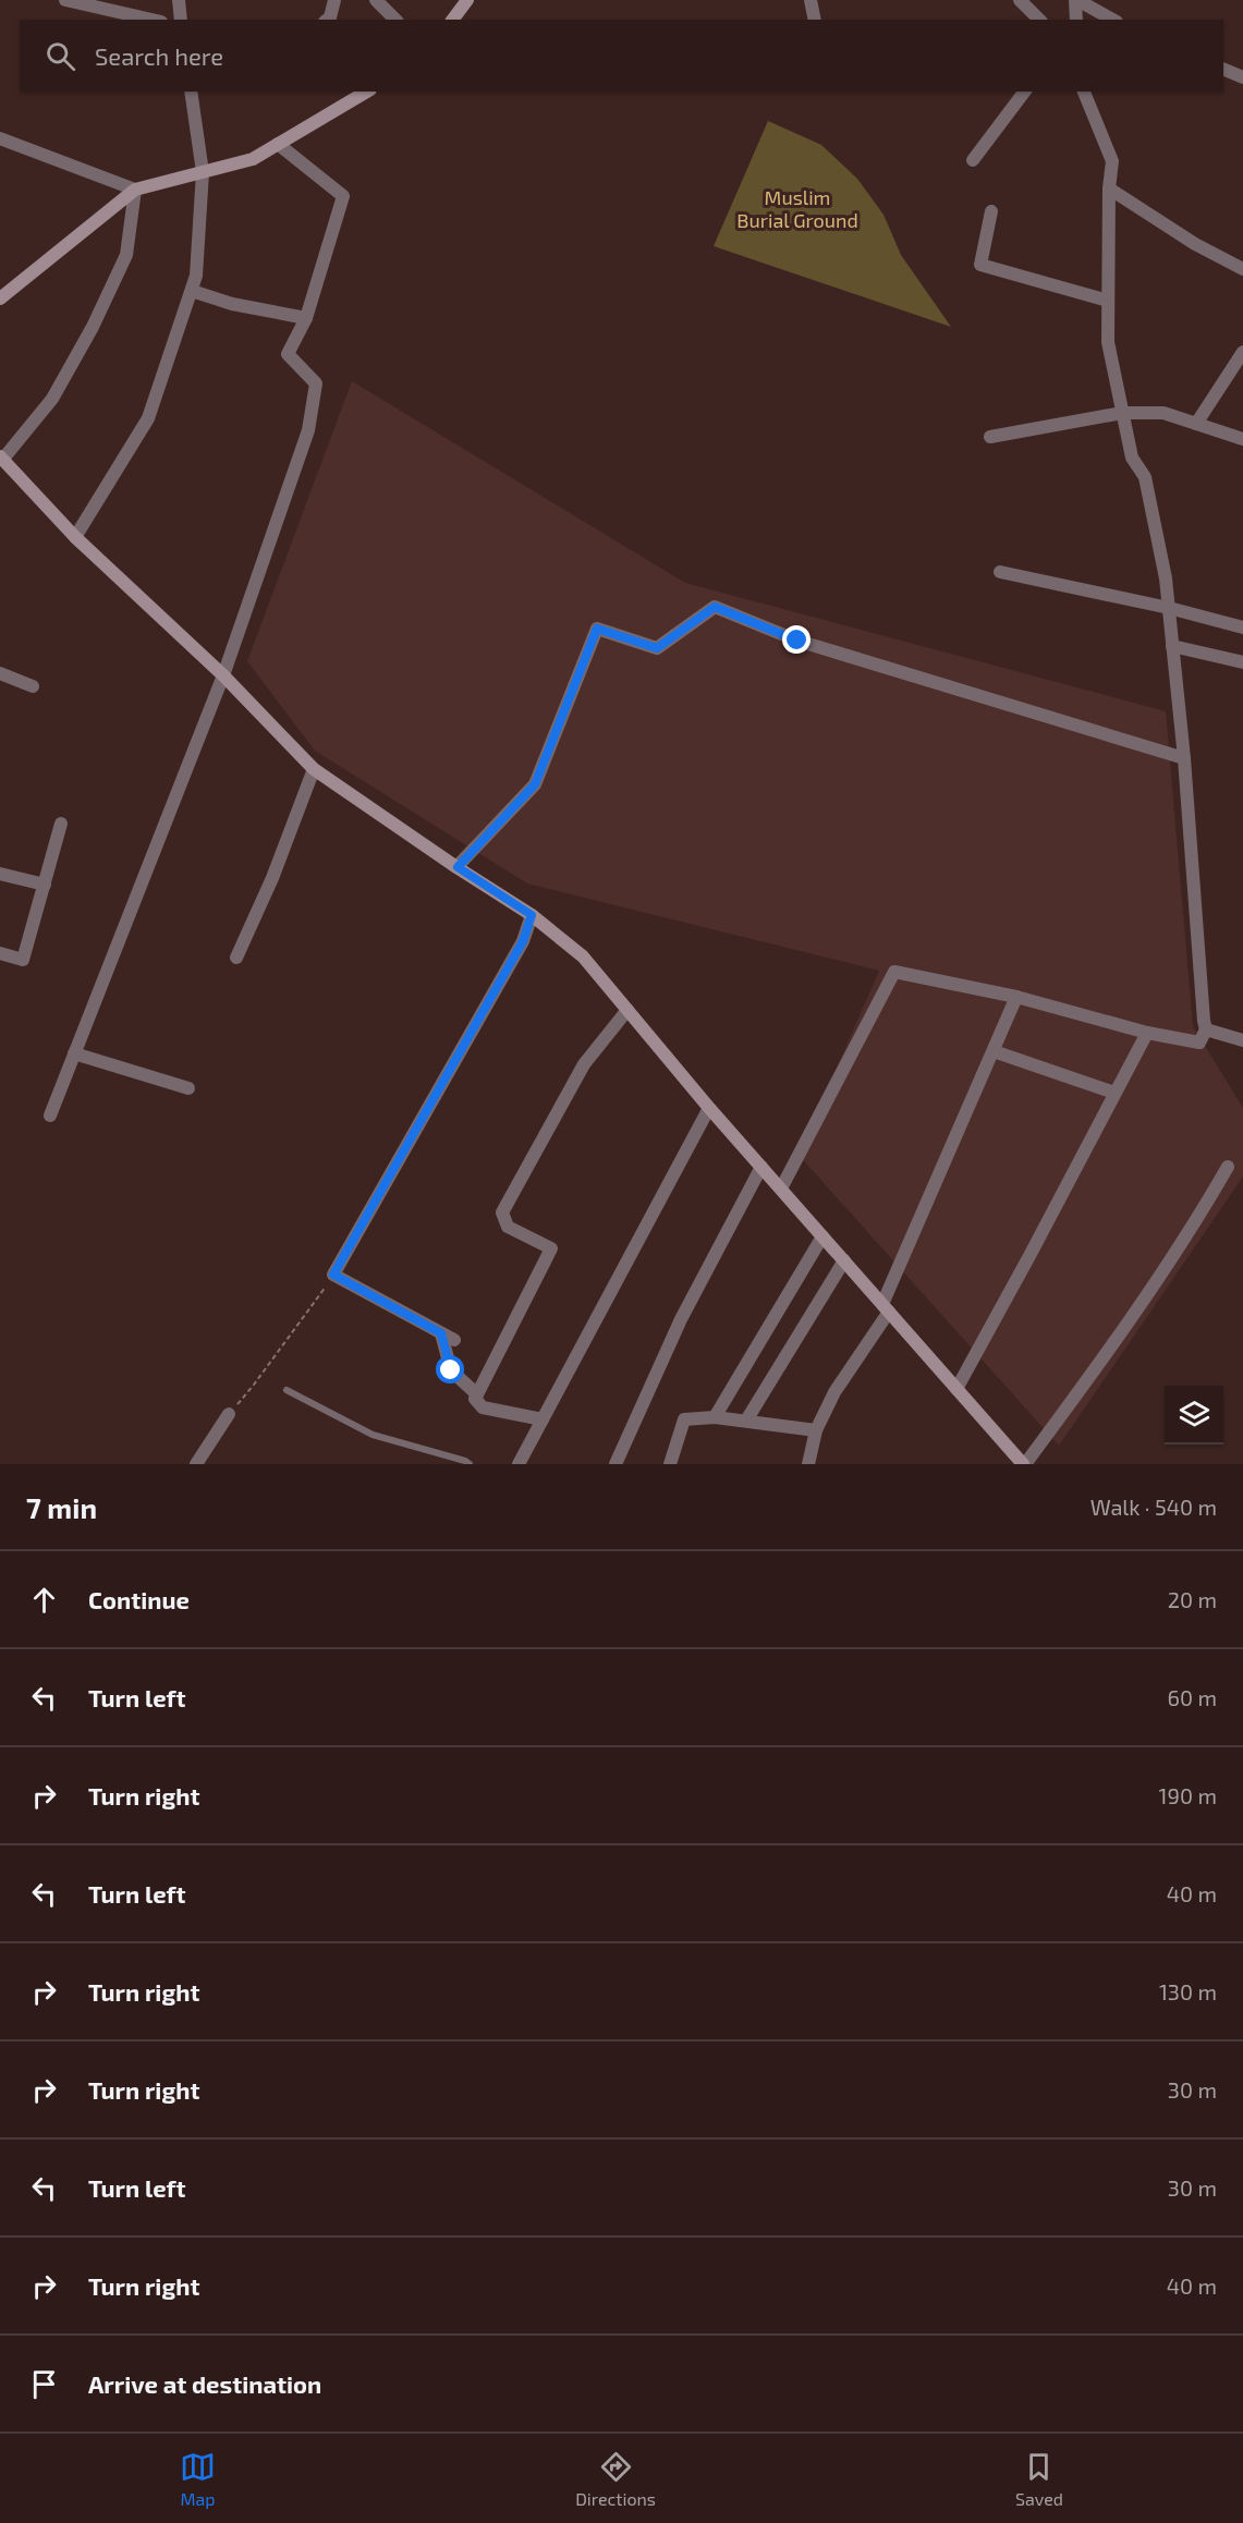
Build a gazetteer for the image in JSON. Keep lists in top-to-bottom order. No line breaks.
{"parks":["Muslim Burial Ground"],"page":{"search":"Search here","heading":["7 min","Walk · 540 m"],"list":[["Continue","20 m"],["Turn left","60 m"],["Turn right","190 m"],["Turn left","40 m"],["Turn right","130 m"],["Turn right","30 m"],["Turn left","30 m"],["Turn right","40 m"],"Arrive at destination"],"nav":["Map","Directions","Saved"]}}
